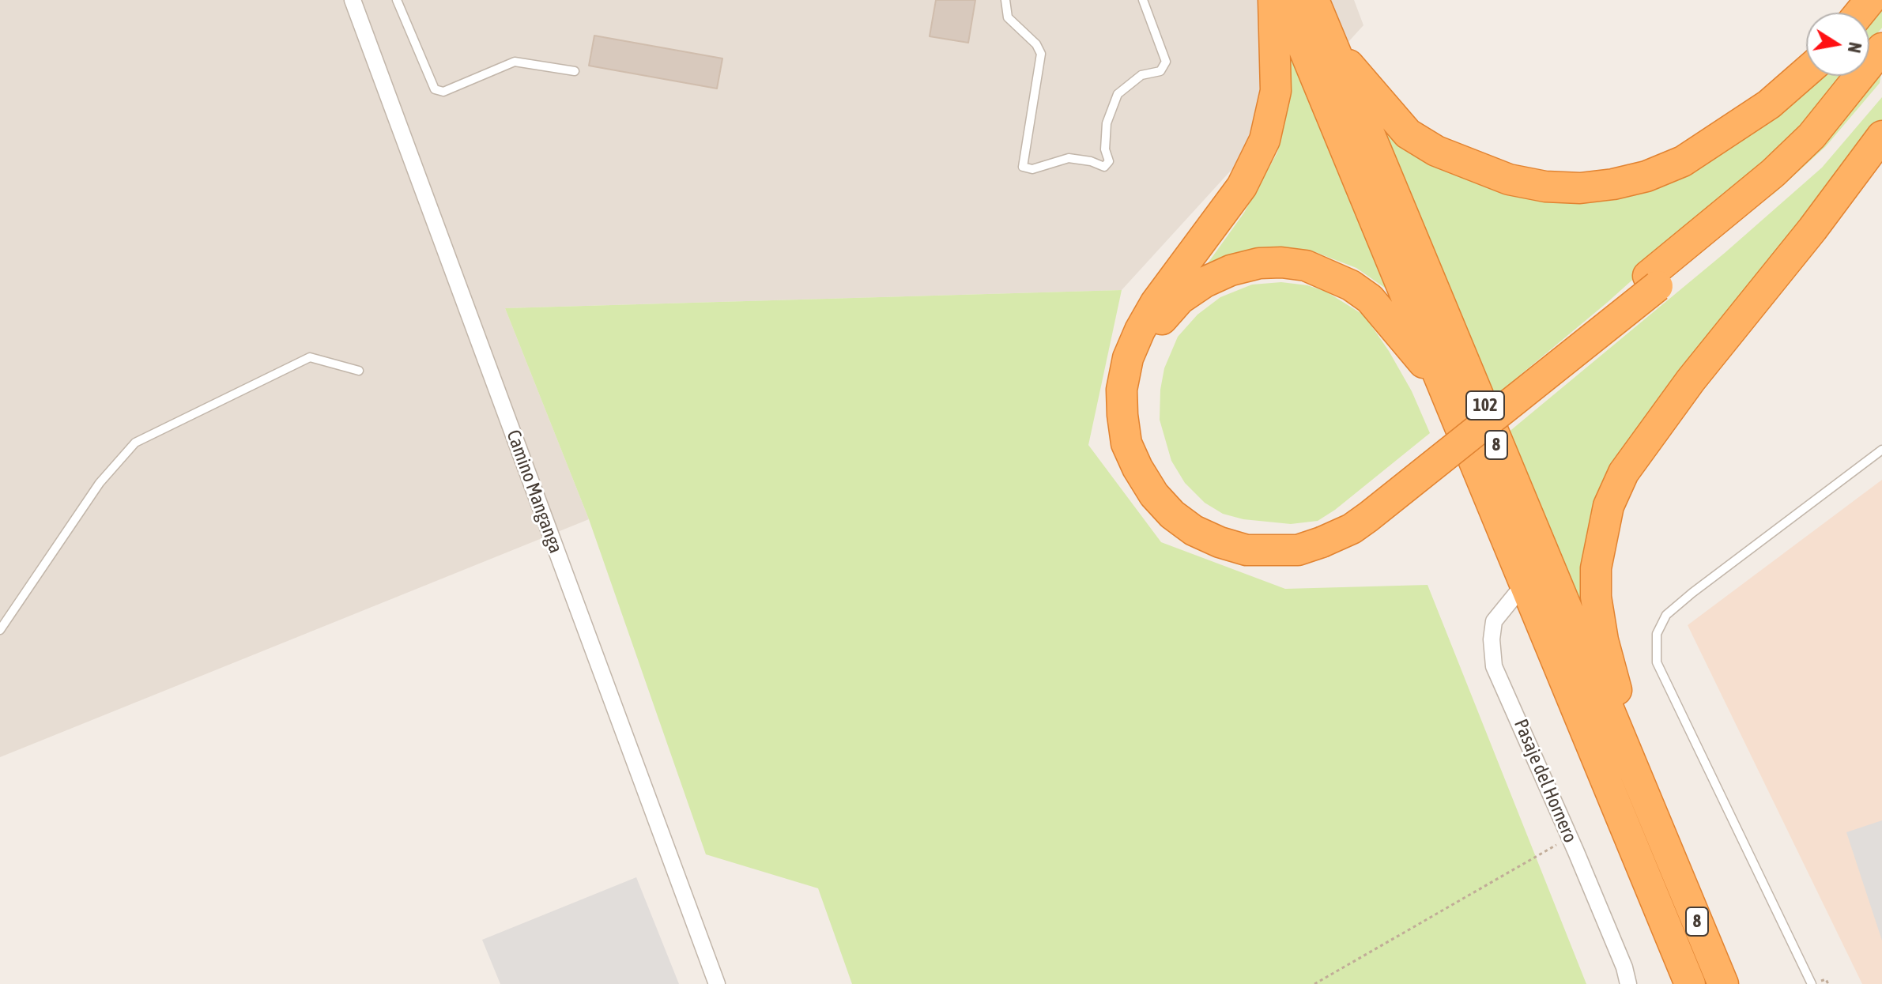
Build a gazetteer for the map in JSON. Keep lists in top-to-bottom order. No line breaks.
{"streets":{"highway":["102","8"],"street":["Camino Manganga","Pasaje del Hornero"]},"crossings":[["8","Pasaje del Hornero"]],"north":"right"}
